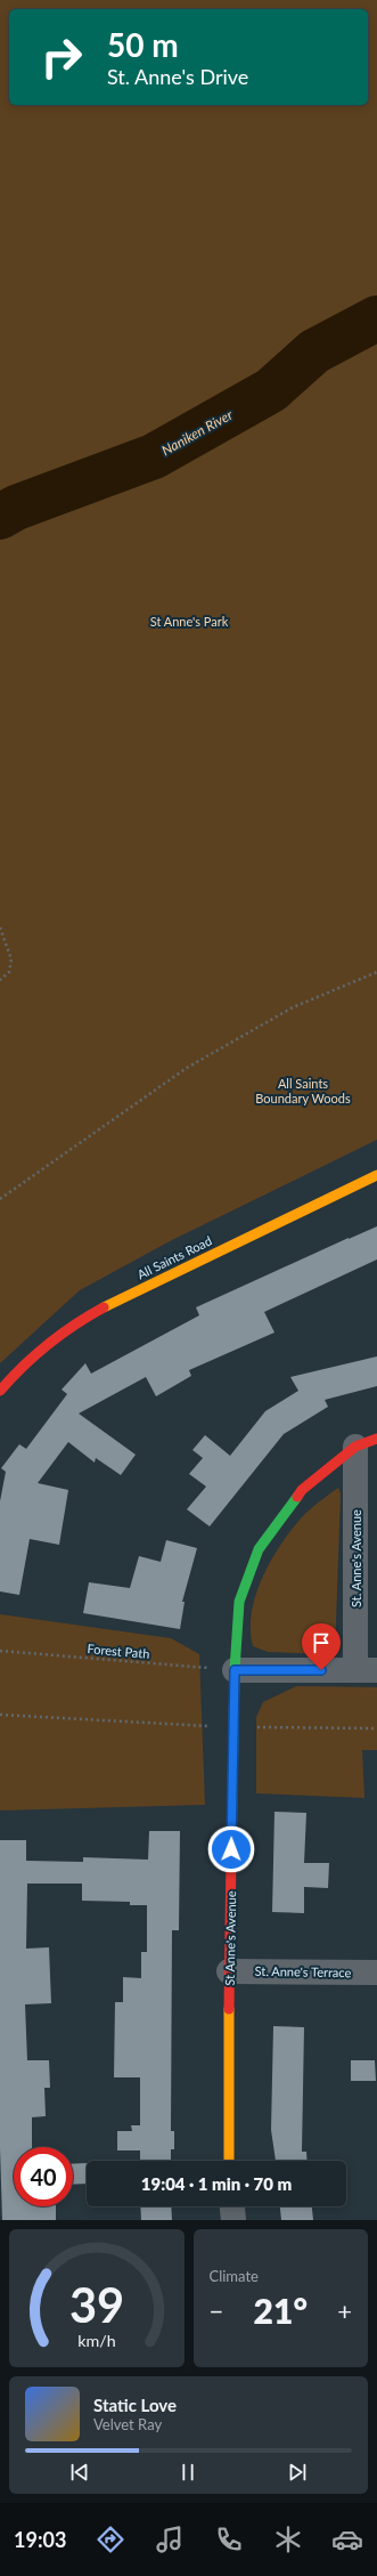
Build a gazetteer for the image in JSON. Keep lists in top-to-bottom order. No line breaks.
{"streets":{"street":["All Saints Road","St. Anne's Avenue","St Anne's Avenue","St. Anne's Terrace"],"path":["Forest Path"]},"crossings":[["St. Anne's Avenue","St Anne's Avenue"],["Forest Path","St Anne's Avenue"],["St Anne's Avenue","St. Anne's Terrace"]],"water":["Naniken River"],"parks":["St Anne's Park","All Saints Boundary Woods"],"page":{"turn":["50 m","St. Anne's Drive"],"limit":"40","trip":"19:04 · 1 min · 70 m","tile":"Climate","heat":["−","21°","+"],"song":["Static Love","Velvet Ray"],"tabs":"19:03","gauge":["39","km/h"]}}
